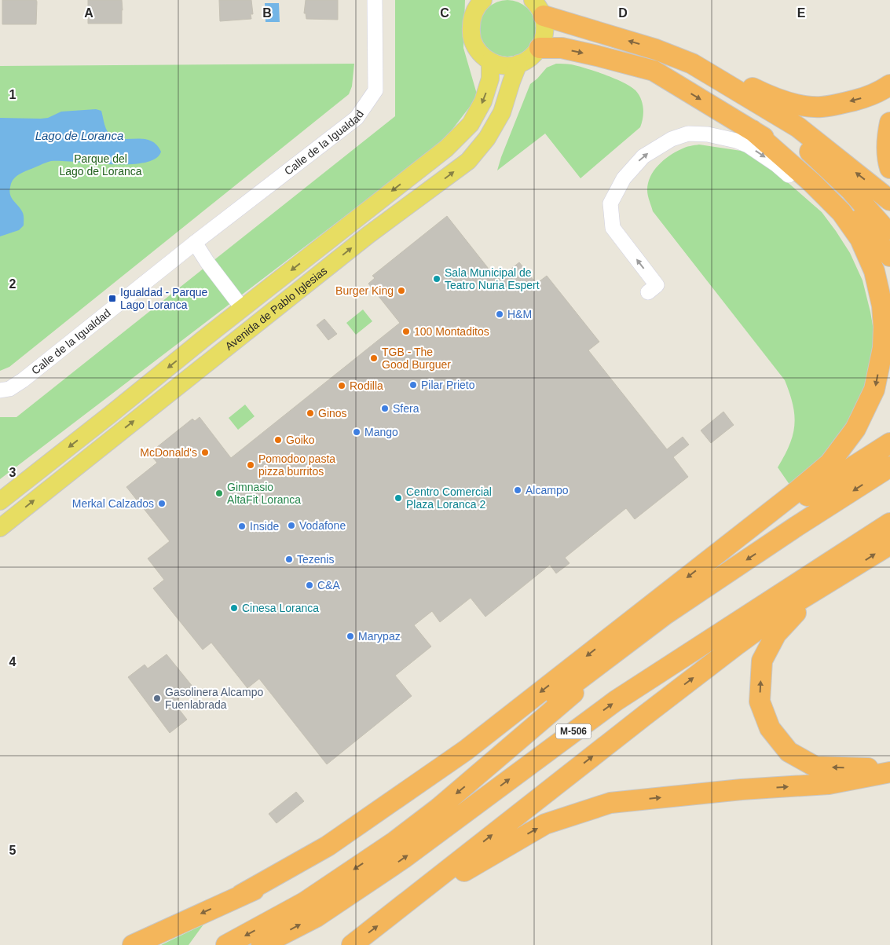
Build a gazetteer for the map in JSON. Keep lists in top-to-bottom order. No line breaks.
{"streets":{"highway":["M-506"],"main road":["Avenida de Pablo Iglesias"],"street":["Calle de la Igualdad"]},"water":["Lago de Loranca"],"parks":["Parque del Lago de Loranca"],"places":{"other":["Sala Municipal de Teatro Nuria Espert","Burger King","H&M","100 Montaditos","TGB - The Good Burguer","Pilar Prieto","Rodilla","Sfera","Ginos","Mango","Goiko","McDonald's","Pomodoo pasta pizza burritos","Alcampo","Gimnasio AltaFit Loranca","Centro Comercial Plaza Loranca 2","Merkal Calzados","Vodafone","Inside","Tezenis","C&A","Cinesa Loranca","Marypaz","Gasolinera Alcampo Fuenlabrada"],"transit":["Igualdad - Parque Lago Loranca"]},"grid":{"columns":["A","B","C","D","E"],"rows":["1","2","3","4","5"]}}
